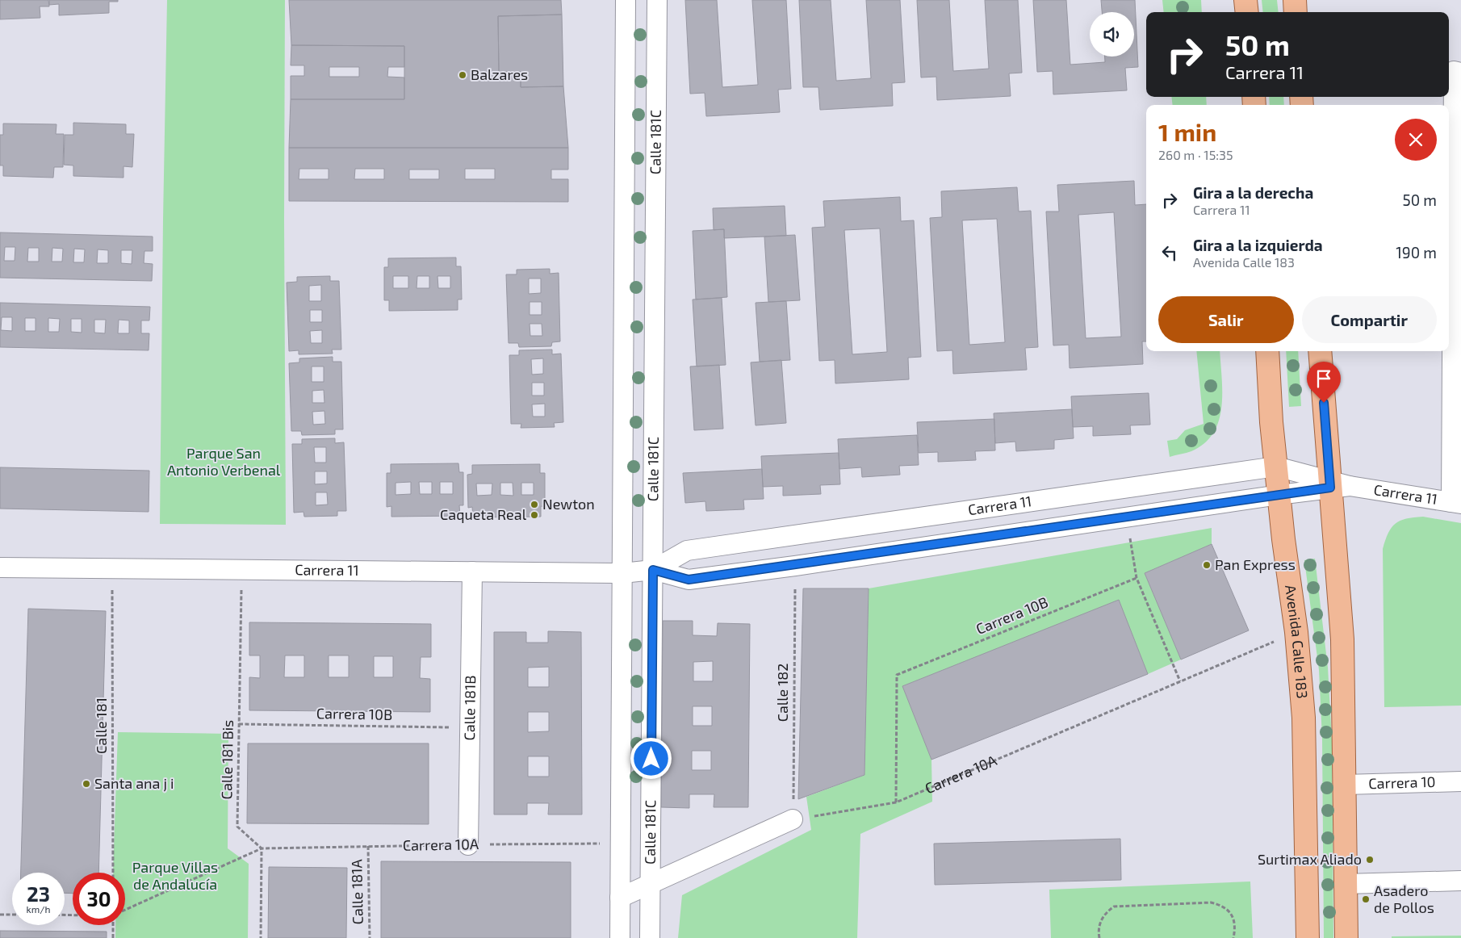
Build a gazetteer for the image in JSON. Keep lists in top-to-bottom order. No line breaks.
{"streets":{"main road":["Avenida Calle 183"],"street":["Calle 181C","Carrera 11","Calle 181B","Carrera 10"],"path":["Carrera 10B","Calle 182","Calle 181","Calle 181 Bis","Carrera 10A","Calle 181A"]},"crossings":[["Calle 181C","Carrera 11"],["Calle 181C","Carrera 10A"],["Carrera 11","Avenida Calle 183"],["Carrera 11","Calle 182"],["Carrera 11","Calle 181B"],["Carrera 11","Calle 181"],["Carrera 11","Calle 181 Bis"],["Carrera 10B","Calle 181B"],["Carrera 10B","Calle 181 Bis"],["Carrera 10B","Carrera 10A"],["Avenida Calle 183","Carrera 10A"],["Calle 182","Carrera 10A"],["Calle 181B","Carrera 10A"],["Calle 181 Bis","Carrera 10A"],["Carrera 10A","Calle 181A"]],"parks":["Parque San Antonio Verbenal","Parque Villas de Andalucía"],"places":["Balzares","Newton","Caqueta Real","Pan Express","Santa ana j i","Surtimax Aliado","Asadero de Pollos"],"page":{"turn":["50 m","Carrera 11"],"heading":["1 min","260 m · 15:35"],"list":[{"name":"Gira a la derecha","note":"Carrera 11","value":"50 m"},{"name":"Gira a la izquierda","note":"Avenida Calle 183","value":"190 m"}],"buttons":["Salir","Compartir"],"speed":"23 km/h","limit":"30"}}
